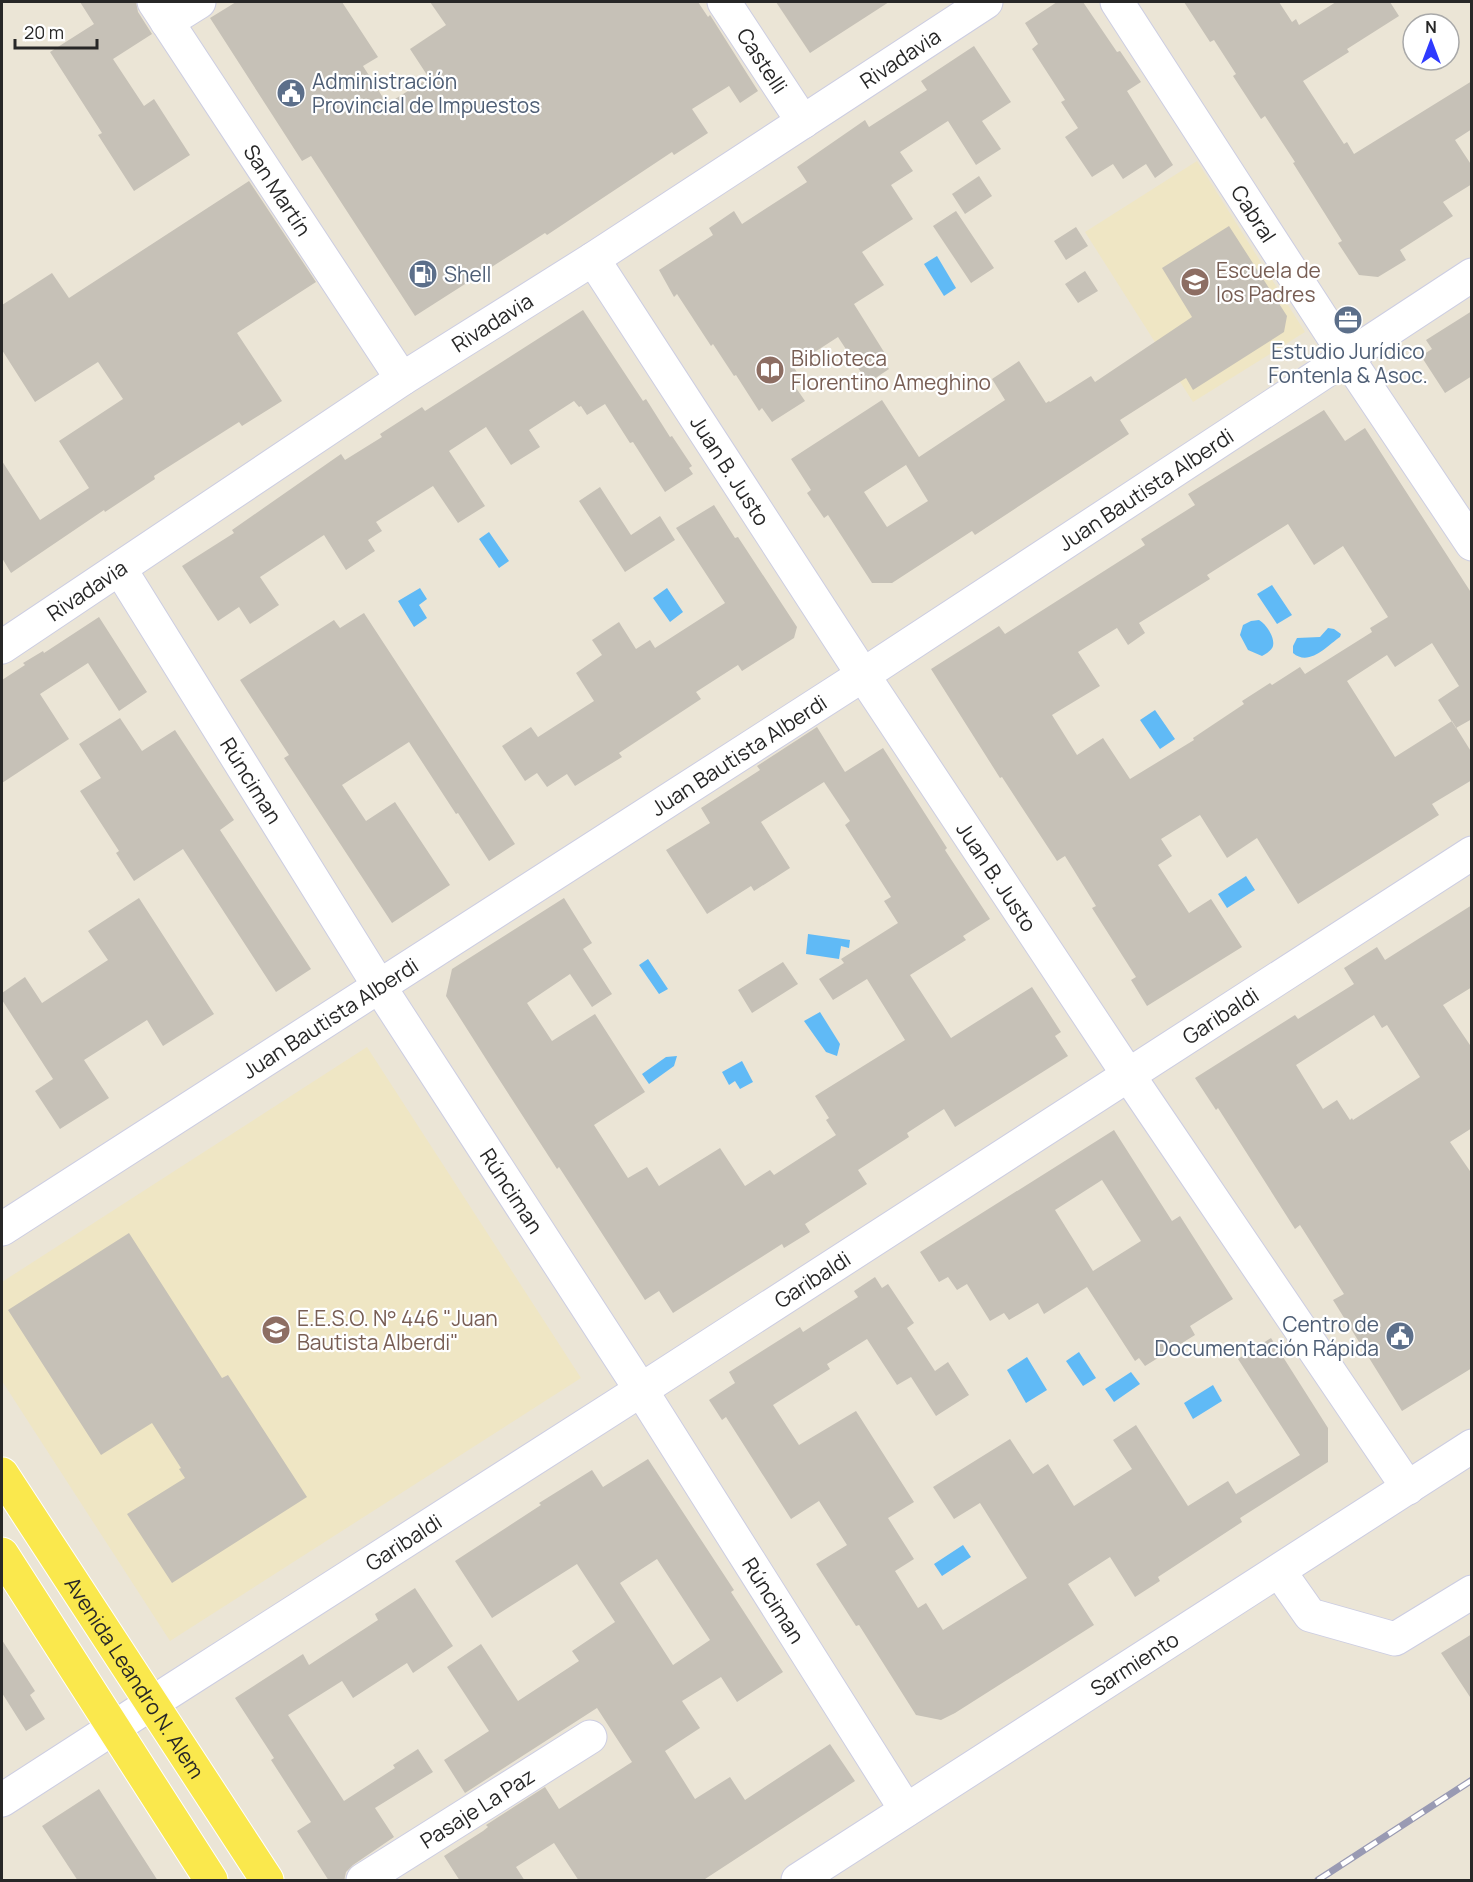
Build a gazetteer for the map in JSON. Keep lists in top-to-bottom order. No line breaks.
{"streets":{"main road":["Avenida Leandro N. Alem"],"street":["Rivadavia","Castelli","San Martín","Cabral","Juan B. Justo","Juan Bautista Alberdi","Rúnciman","Garibaldi","Sarmiento","Pasaje La Paz"]},"crossings":[["Rivadavia","Castelli"],["Rivadavia","San Martín"],["Rivadavia","Juan B. Justo"],["Rivadavia","Rúnciman"],["Cabral","Juan Bautista Alberdi"],["Juan B. Justo","Juan Bautista Alberdi"],["Juan B. Justo","Garibaldi"],["Juan B. Justo","Sarmiento"],["Juan Bautista Alberdi","Rúnciman"],["Rúnciman","Garibaldi"],["Rúnciman","Sarmiento"],["Garibaldi","Avenida Leandro N. Alem"]],"places":{"public building":["Administración Provincial de Impuestos","Centro de Documentación Rápida"],"fuel station":["Shell"],"school or university":["Escuela de los Padres","E.E.S.O. N° 446 \"Juan Bautista Alberdi\""],"office":["Estudio Jurídico Fontenla & Asoc."],"library":["Biblioteca Florentino Ameghino"]},"scale_bar":"20 m","north":"top"}
